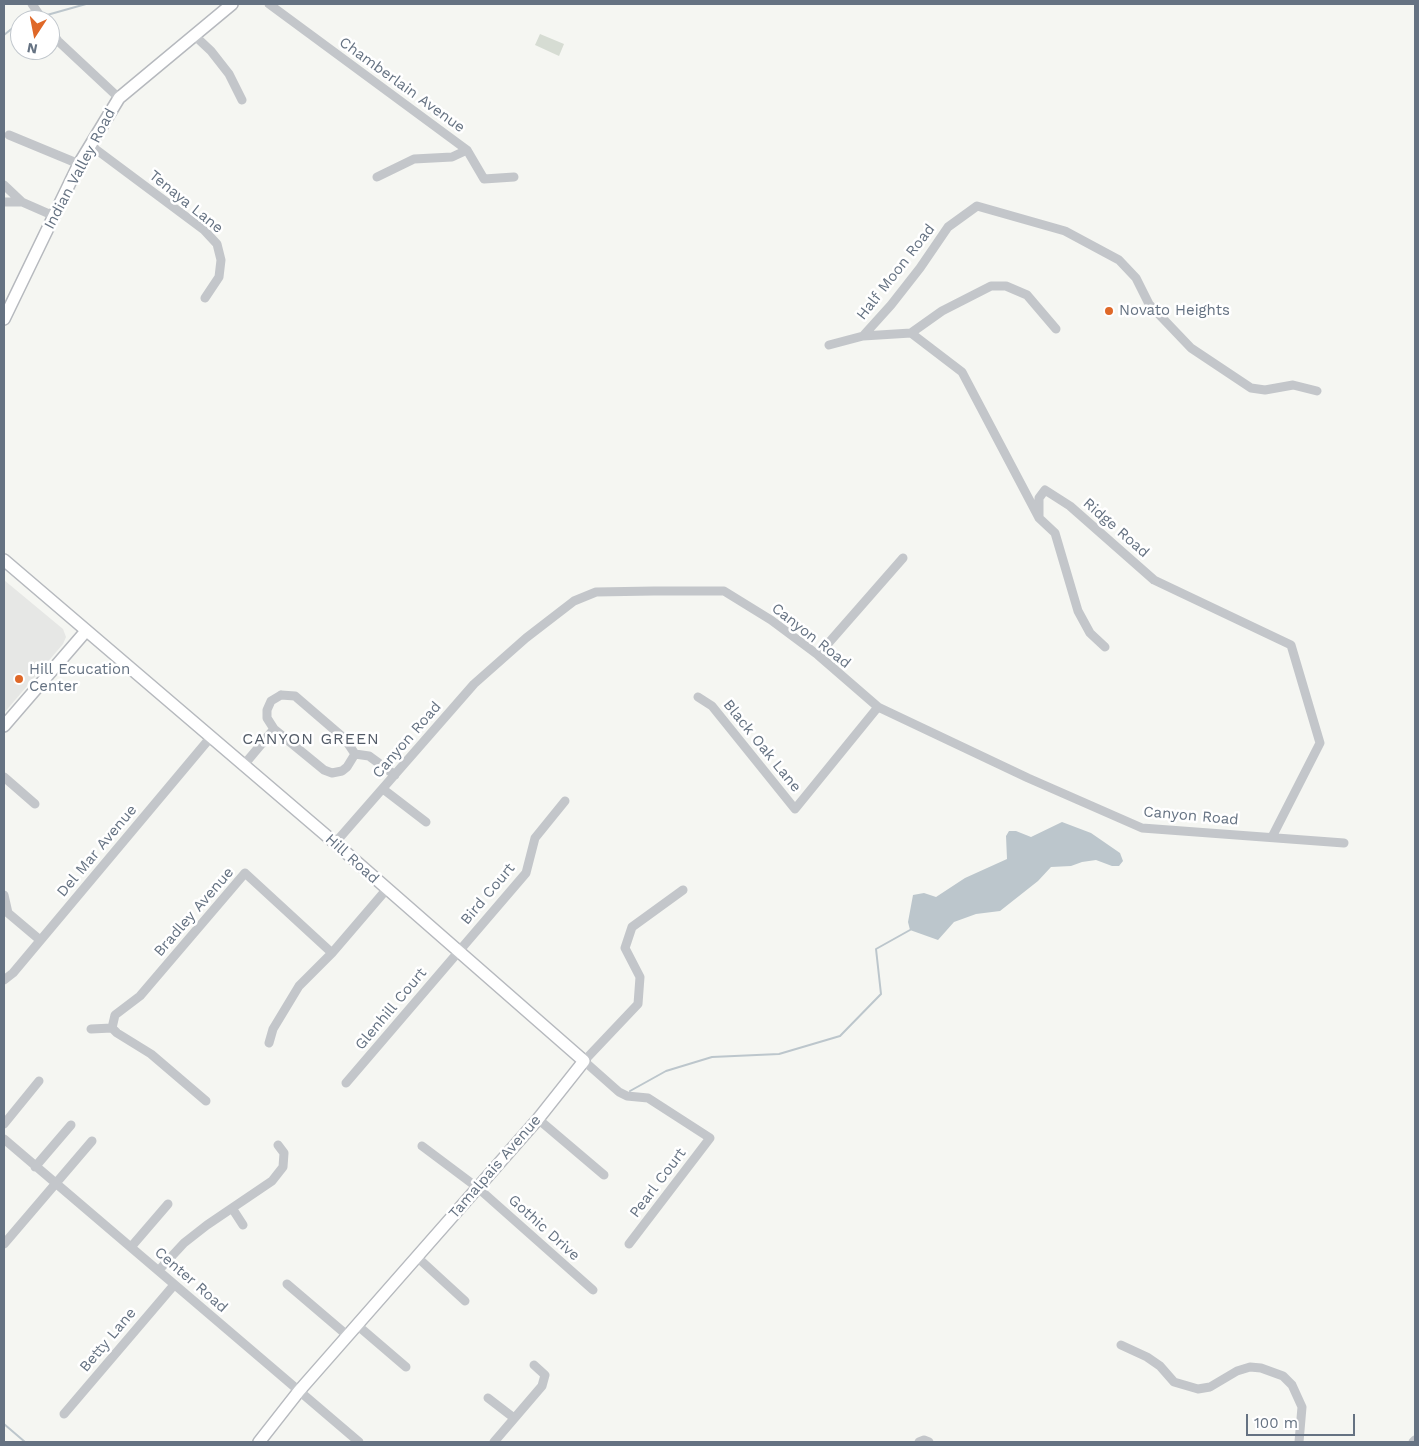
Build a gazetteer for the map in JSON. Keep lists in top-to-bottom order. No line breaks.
{"streets":{"street":["Chamberlain Avenue","Indian Valley Road","Tenaya Lane","Half Moon Road","Ridge Road","Canyon Road","Black Oak Lane","Del Mar Avenue","Hill Road","Bird Court","Bradley Avenue","Glenhill Court","Tamalpais Avenue","Pearl Court","Gothic Drive","Center Road","Betty Lane"]},"crossings":[["Indian Valley Road","Tenaya Lane"],["Ridge Road","Canyon Road"],["Canyon Road","Black Oak Lane"],["Canyon Road","Hill Road"],["Del Mar Avenue","Hill Road"],["Hill Road","Bird Court"],["Hill Road","Glenhill Court"],["Hill Road","Tamalpais Avenue"],["Hill Road","Pearl Court"],["Bird Court","Glenhill Court"],["Tamalpais Avenue","Gothic Drive"],["Tamalpais Avenue","Center Road"],["Center Road","Betty Lane"]],"districts":["CANYON GREEN"],"places":["Novato Heights","Hill Ecucation Center"],"scale_bar":"100 m","north":"bottom"}
